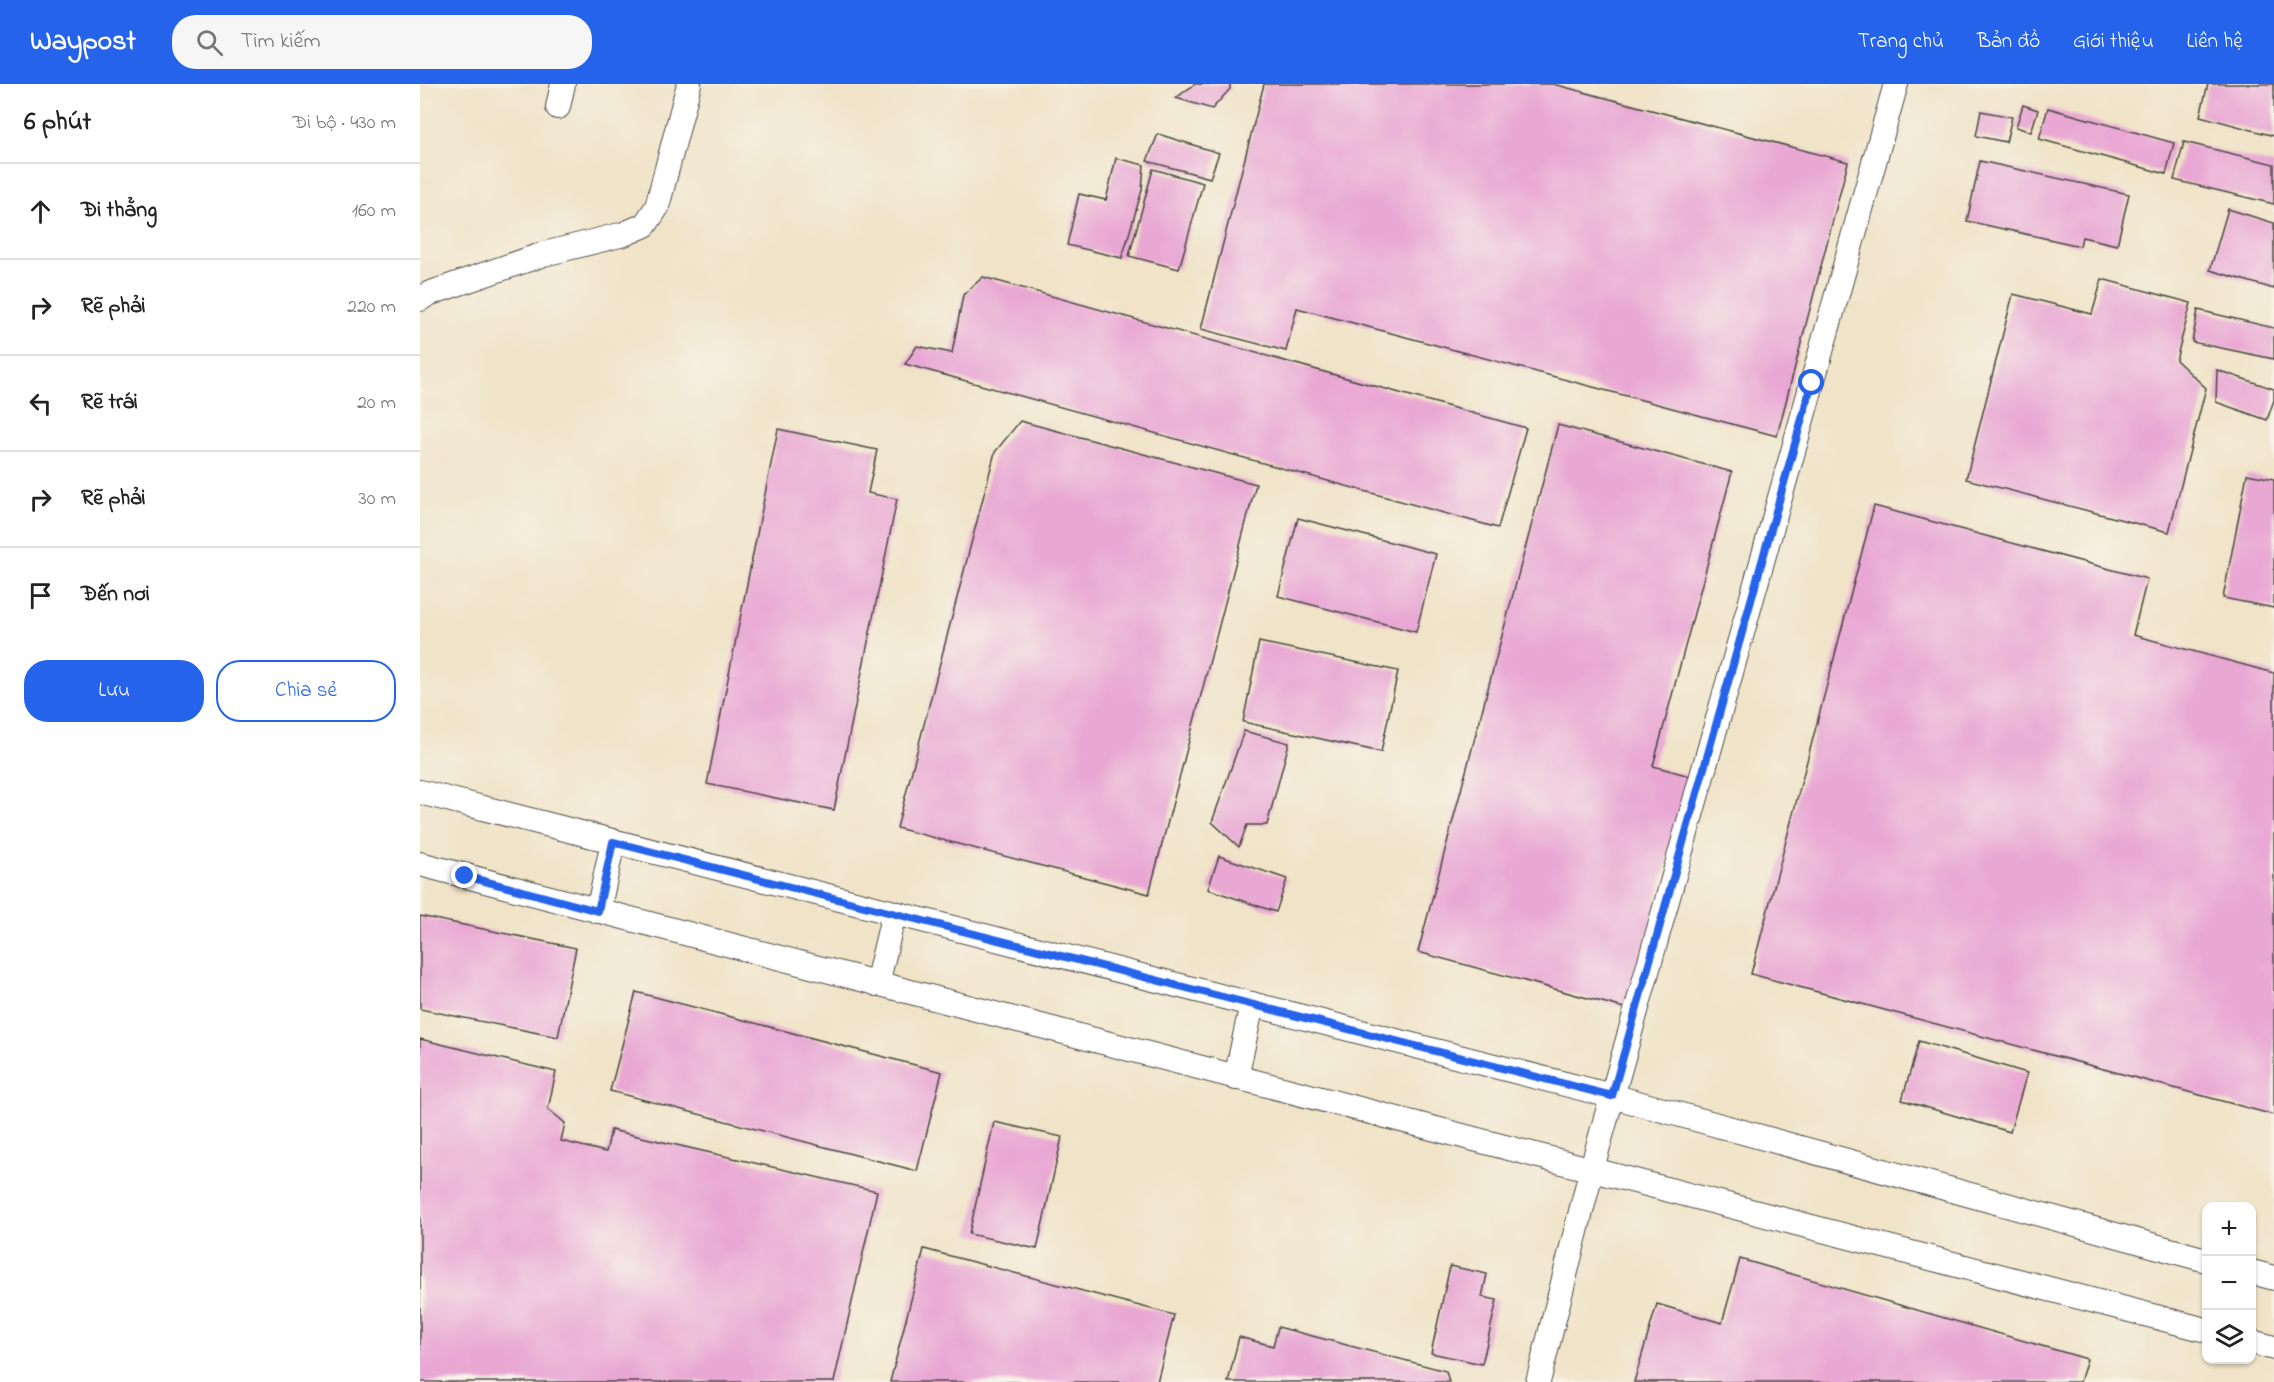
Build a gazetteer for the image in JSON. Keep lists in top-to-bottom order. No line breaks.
{"page":{"header":"Waypost","search":"Tìm kiếm","nav":["Trang chủ","Bản đồ","Giới thiệu","Liên hệ"],"heading":["6 phút","Đi bộ · 430 m"],"list":[["Đi thẳng","160 m"],["Rẽ phải","220 m"],["Rẽ trái","20 m"],["Rẽ phải","30 m"],"Đến nơi"],"buttons":["Lưu","Chia sẻ"],"map_buttons":["+","−"]}}
